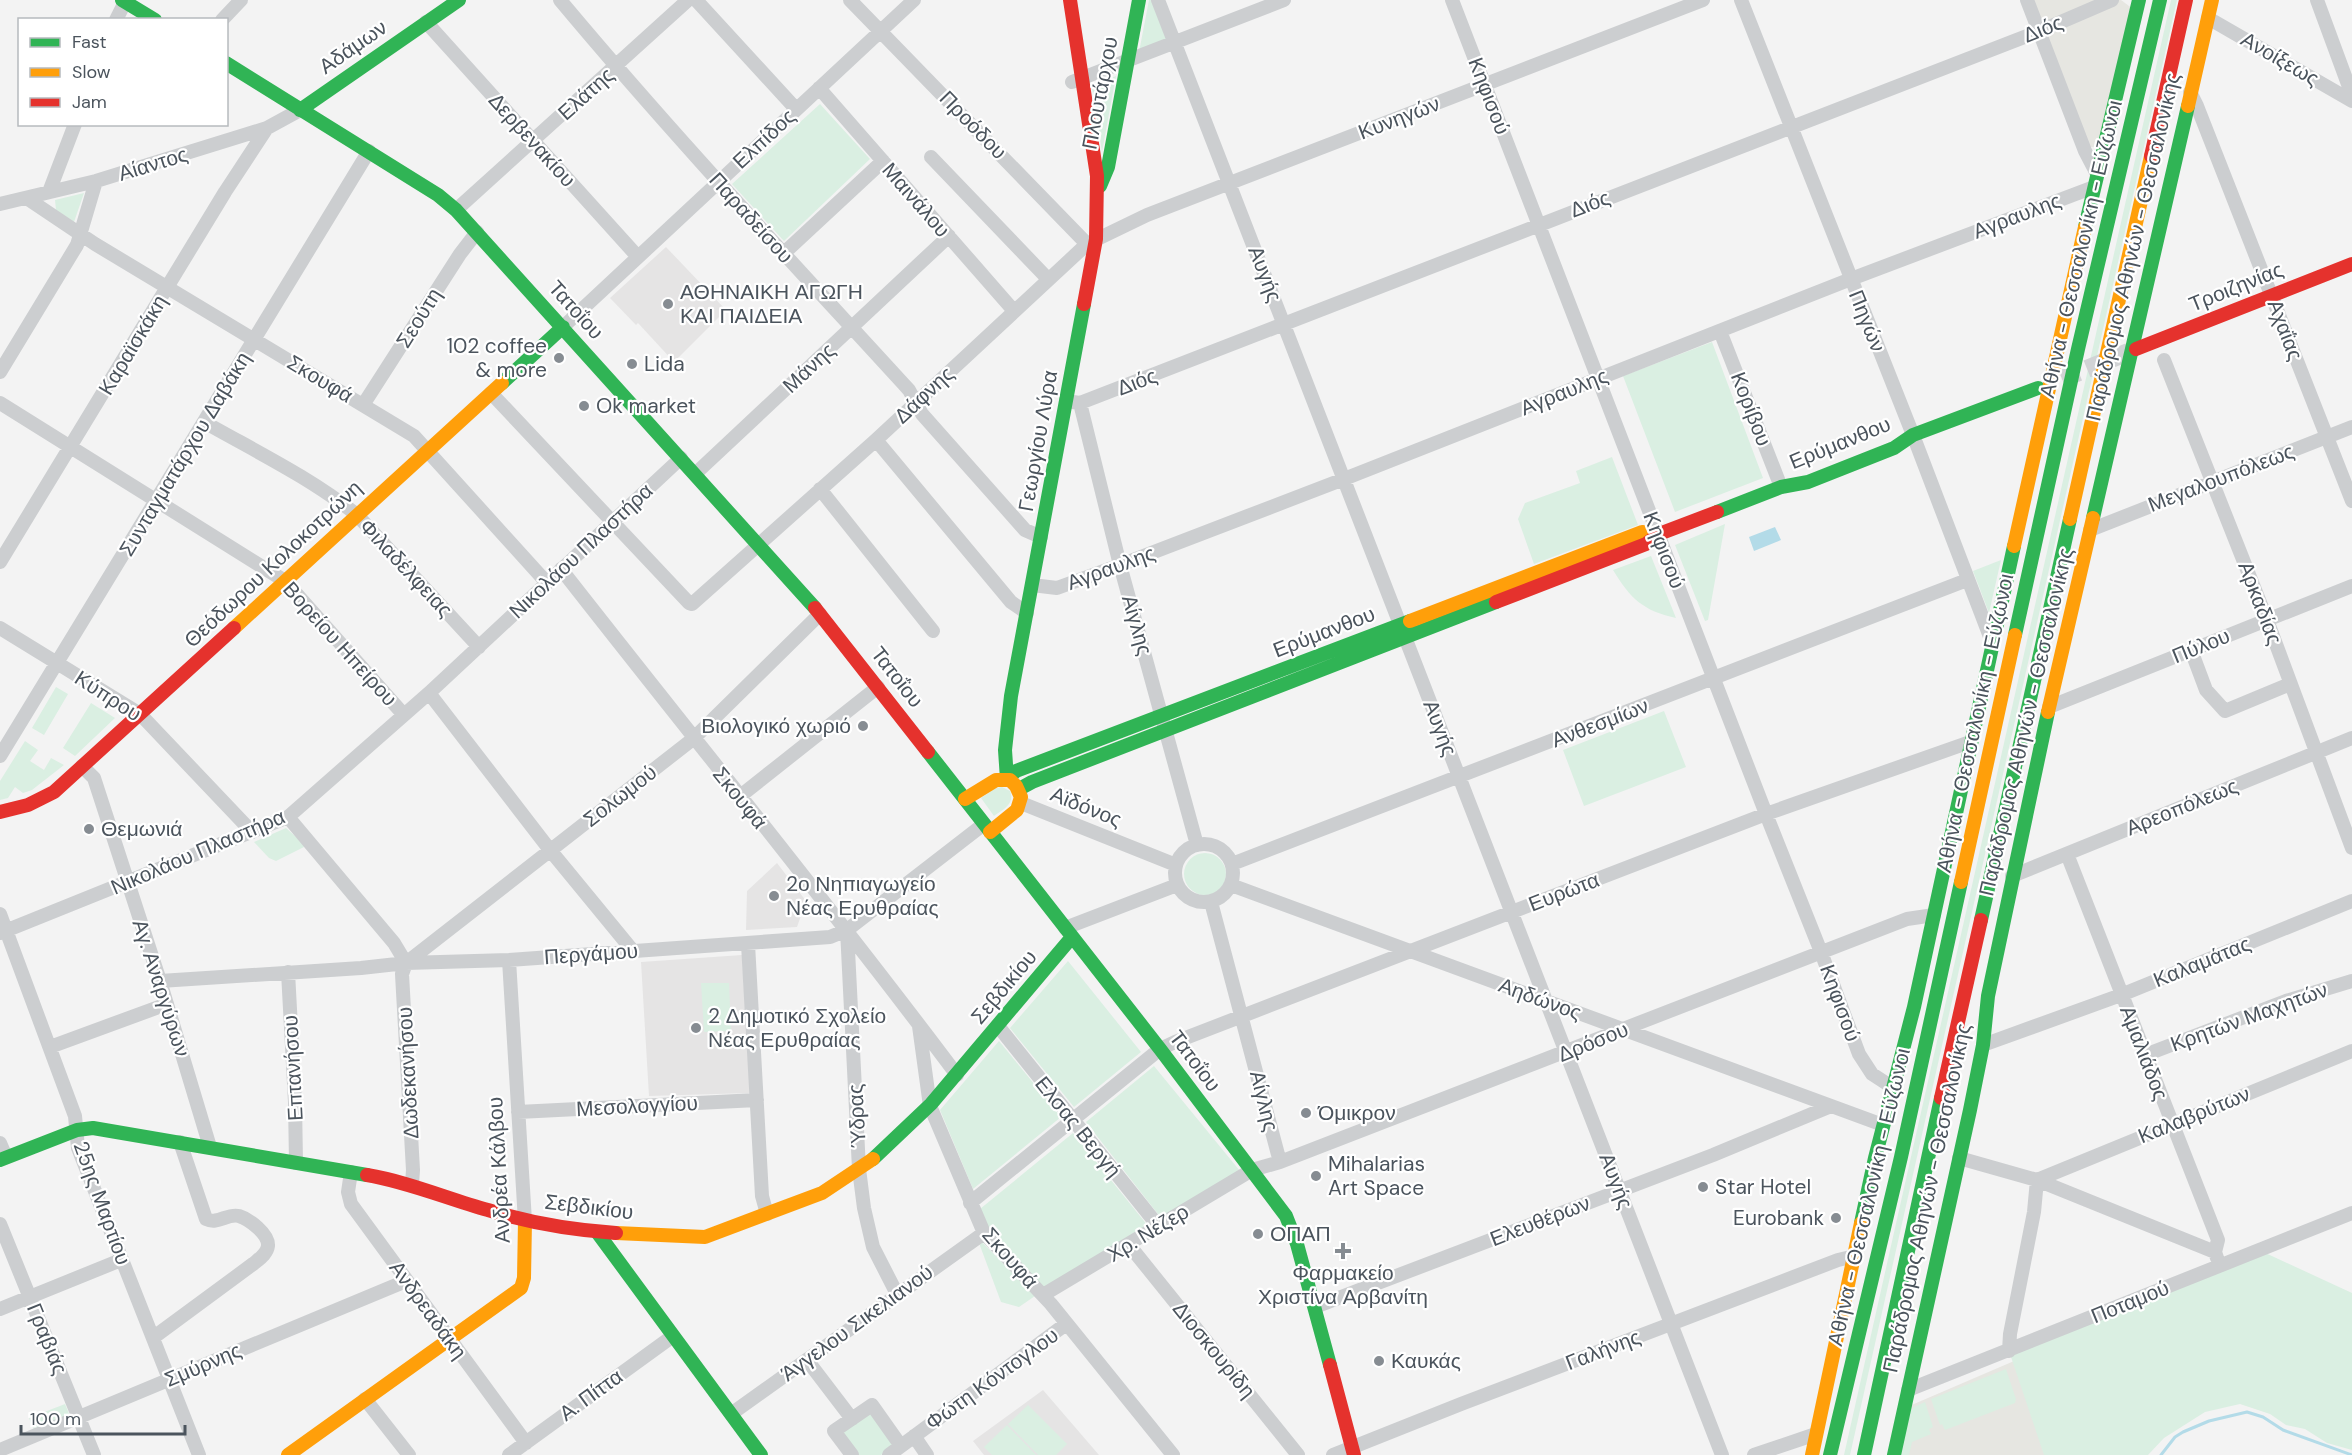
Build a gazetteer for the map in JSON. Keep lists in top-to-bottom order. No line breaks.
{"streets":{"main road":["Αδάμων","Πλουτάρχου","Παράδρομος Αθηνών - Θεσσαλονίκης","Αθήνα - Θεσσαλονίκη - Εύζωνοι","Τροιζηνίας","Τατοΐου","Γεωργίου Λύρα","Ερύμανθου","Θεόδωρου Κολοκοτρώνη","Αϊδόνος","Σεβδικίου","Ανδρέα Κάλβου"],"street":["Διός","Ανοίξεως","Ελάτης","Κηφισού","Κυνηγών","Προόδου","Ελπίδος","Δερβενακίου","Αίαντος","Μαινάλου","Αγραυλης","Παραδείσου","Αυγής","Σεούτη","Πηγών","Αχαΐας","Καραϊσκάκη","Μάνης","Σκουφά","Δάφνης","Κορίβου","Συνταγματάρχου Δαβάκη","Μεγαλουπόλεως","Νικολάου Πλαστήρα","Φιλαδέλφειας","Αρκαδίας","Αίγλης","Βορείου Ηπείρου","Πύλου","Κύπρου","Ανθεσμίων","Σολωμού","Αρεοπόλεως","Ευρώτα","Περγάμου","Καλαμάτας","Αγ. Αναργύρων","Αηδώνος","Κρητών Μαχητών","Δρόσου","Αμαλιάδος","Επτανήσου","Δωδεκανήσου","Μεσολογγίου","Καλαβρύτων","Ύδρας","Ελσας Βεργή","25ης Μαρτίου","Ελευθέρων","Χρ. Νέζερ","Ποταμού","Ανδρεαδάκη","Άγγελου Σικελιανού","Γραβιάς","Διοσκουρίδη","Γαλήνης","Σμύρνης","Φώτη Κόντογλου","Α. Πίττα"]},"crossings":[["Διός","Κηφισού"],["Διός","Αυγής"],["Διός","Πηγών"],["Διός","Γεωργίου Λύρα"],["Διός","Αίγλης"],["Αδάμων","Δερβενακίου"],["Αδάμων","Αίαντος"],["Αδάμων","Τατοΐου"],["Ανοίξεως","Παράδρομος Αθηνών - Θεσσαλονίκης"],["Πλουτάρχου","Γεωργίου Λύρα"],["Ελάτης","Δερβενακίου"],["Ελάτης","Παραδείσου"],["Ελάτης","Τατοΐου"],["Κηφισού","Κυνηγών"],["Κηφισού","Αγραυλης"],["Κηφισού","Ερύμανθου"],["Κηφισού","Ανθεσμίων"],["Κηφισού","Ευρώτα"],["Κηφισού","Δρόσου"],["Κυνηγών","Προόδου"],["Κυνηγών","Αυγής"],["Κυνηγών","Δάφνης"],["Κυνηγών","Γεωργίου Λύρα"],["Προόδου","Ελπίδος"],["Προόδου","Δάφνης"],["Προόδου","Γεωργίου Λύρα"],["Ελπίδος","Δερβενακίου"],["Ελπίδος","Μαινάλου"],["Ελπίδος","Παραδείσου"],["Ελπίδος","Τατοΐου"],["Ελπίδος","Θεόδωρου Κολοκοτρώνη"],["Αίαντος","Τατοΐου"],["Αίαντος","Καραϊσκάκη"],["Αίαντος","Σκουφά"],["Μαινάλου","Μάνης"],["Μαινάλου","Δάφνης"],["Αγραυλης","Αυγής"],["Αγραυλης","Πηγών"],["Αγραυλης","Κορίβου"],["Αγραυλης","Γεωργίου Λύρα"],["Αγραυλης","Αίγλης"],["Παραδείσου","Μάνης"],["Παραδείσου","Δάφνης"],["Παραδείσου","Γεωργίου Λύρα"],["Παράδρομος Αθηνών - Θεσσαλονίκης","Αχαΐας"],["Παράδρομος Αθηνών - Θεσσαλονίκης","Μεγαλουπόλεως"],["Παράδρομος Αθηνών - Θεσσαλονίκης","Πύλου"],["Παράδρομος Αθηνών - Θεσσαλονίκης","Αρεοπόλεως"],["Παράδρομος Αθηνών - Θεσσαλονίκης","Καλαμάτας"],["Παράδρομος Αθηνών - Θεσσαλονίκης","Ποταμού"],["Αυγής","Ερύμανθου"],["Αυγής","Ανθεσμίων"],["Αυγής","Ευρώτα"],["Αυγής","Αηδώνος"],["Αυγής","Δρόσου"],["Αυγής","Ελευθέρων"],["Αυγής","Γαλήνης"],["Τροιζηνίας","Αχαΐας"],["Τατοΐου","Σεούτη"],["Τατοΐου","Μάνης"],["Τατοΐου","Δάφνης"],["Τατοΐου","Ερύμανθου"],["Τατοΐου","Συνταγματάρχου Δαβάκη"],["Τατοΐου","Νικολάου Πλαστήρα"],["Τατοΐου","Θεόδωρου Κολοκοτρώνη"],["Τατοΐου","Σολωμού"],["Τατοΐου","Αϊδόνος"],["Τατοΐου","Ευρώτα"],["Τατοΐου","Περγάμου"],["Τατοΐου","Σεβδικίου"],["Τατοΐου","Δρόσου"],["Τατοΐου","Ελευθέρων"],["Τατοΐου","Χρ. Νέζερ"],["Τατοΐου","Γαλήνης"],["Σεούτη","Σκουφά"],["Πηγών","Ερύμανθου"],["Πηγών","Ανθεσμίων"],["Αχαΐας","Μεγαλουπόλεως"],["Καραϊσκάκη","Σκουφά"],["Καραϊσκάκη","Βορείου Ηπείρου"],["Σκουφά","Συνταγματάρχου Δαβάκη"],["Σκουφά","Νικολάου Πλαστήρα"],["Σκουφά","Θεόδωρου Κολοκοτρώνη"],["Σκουφά","Σολωμού"],["Σκουφά","Ευρώτα"],["Σκουφά","Περγάμου"],["Σκουφά","Σεβδικίου"],["Σκουφά","Ύδρας"],["Σκουφά","Χρ. Νέζερ"],["Σκουφά","Άγγελου Σικελιανού"],["Σκουφά","Φώτη Κόντογλου"],["Δάφνης","Γεωργίου Λύρα"],["Δάφνης","Νικολάου Πλαστήρα"],["Κορίβου","Ερύμανθου"],["Γεωργίου Λύρα","Ερύμανθου"],["Γεωργίου Λύρα","Αίγλης"],["Ερύμανθου","Αίγλης"],["Ερύμανθου","Αϊδόνος"],["Συνταγματάρχου Δαβάκη","Φιλαδέλφειας"],["Συνταγματάρχου Δαβάκη","Βορείου Ηπείρου"],["Συνταγματάρχου Δαβάκη","Κύπρου"],["Μεγαλουπόλεως","Αρκαδίας"],["Νικολάου Πλαστήρα","Φιλαδέλφειας"],["Νικολάου Πλαστήρα","Βορείου Ηπείρου"],["Νικολάου Πλαστήρα","Κύπρου"],["Νικολάου Πλαστήρα","Αγ. Αναργύρων"],["Νικολάου Πλαστήρα","25ης Μαρτίου"],["Θεόδωρου Κολοκοτρώνη","Φιλαδέλφειας"],["Θεόδωρου Κολοκοτρώνη","Βορείου Ηπείρου"],["Θεόδωρου Κολοκοτρώνη","Κύπρου"],["Θεόδωρου Κολοκοτρώνη","Αγ. Αναργύρων"],["Αρκαδίας","Πύλου"],["Αρκαδίας","Αρεοπόλεως"],["Αίγλης","Ανθεσμίων"],["Αίγλης","Αϊδόνος"],["Αίγλης","Ευρώτα"],["Αίγλης","Αηδώνος"],["Αίγλης","Δρόσου"],["Βορείου Ηπείρου","Σολωμού"],["Βορείου Ηπείρου","Περγάμου"],["Ανθεσμίων","Αϊδόνος"],["Ανθεσμίων","Αηδώνος"],["Σολωμού","Περγάμου"],["Σολωμού","Δωδεκανήσου"],["Αϊδόνος","Περγάμου"],["Αϊδόνος","Αηδώνος"],["Αρεοπόλεως","Αμαλιάδος"],["Ευρώτα","Αηδώνος"],["Ευρώτα","Ελσας Βεργή"],["Περγάμου","Αγ. Αναργύρων"],["Περγάμου","Επτανήσου"],["Περγάμου","Δωδεκανήσου"],["Περγάμου","Ύδρας"],["Περγάμου","Ανδρέα Κάλβου"],["Καλαμάτας","Αμαλιάδος"],["Σεβδικίου","Αγ. Αναργύρων"],["Σεβδικίου","Επτανήσου"],["Σεβδικίου","Δωδεκανήσου"],["Σεβδικίου","Ύδρας"],["Σεβδικίου","Ελσας Βεργή"],["Σεβδικίου","Ανδρέα Κάλβου"],["Σεβδικίου","25ης Μαρτίου"],["Σεβδικίου","Ανδρεαδάκη"],["Αηδώνος","Δρόσου"],["Αηδώνος","Ελευθέρων"],["Κρητών Μαχητών","Αμαλιάδος"],["Δρόσου","Χρ. Νέζερ"],["Αμαλιάδος","Καλαβρύτων"],["Αμαλιάδος","Ποταμού"],["Μεσολογγίου","Ανδρέα Κάλβου"],["Ύδρας","Άγγελου Σικελιανού"],["Ελσας Βεργή","Χρ. Νέζερ"],["Ανδρέα Κάλβου","Ανδρεαδάκη"],["25ης Μαρτίου","Σμύρνης"],["Χρ. Νέζερ","Διοσκουρίδη"],["Ανδρεαδάκη","Σμύρνης"],["Ανδρεαδάκη","Α. Πίττα"],["Γραβιάς","Σμύρνης"]],"places":{"other":["ΑΘΗΝΑΙΚΗ ΑΓΩΓΗ ΚΑΙ ΠΑΙΔΕΙΑ","102 coffee & more","Lida","Ok market","Βιολογικό χωριό","Θεμωνιά","2ο Νηπιαγωγείο Νέας Ερυθραίας","2 Δημοτικό Σχολείο Νέας Ερυθραίας","Όμικρον","Mihalarias Art Space","Star Hotel","Eurobank","ΟΠΑΠ","Καυκάς"],"health":["Φαρμακείο Χριστίνα Αρβανίτη"]},"legend":["Fast","Slow","Jam"],"scale_bar":"100 m"}
